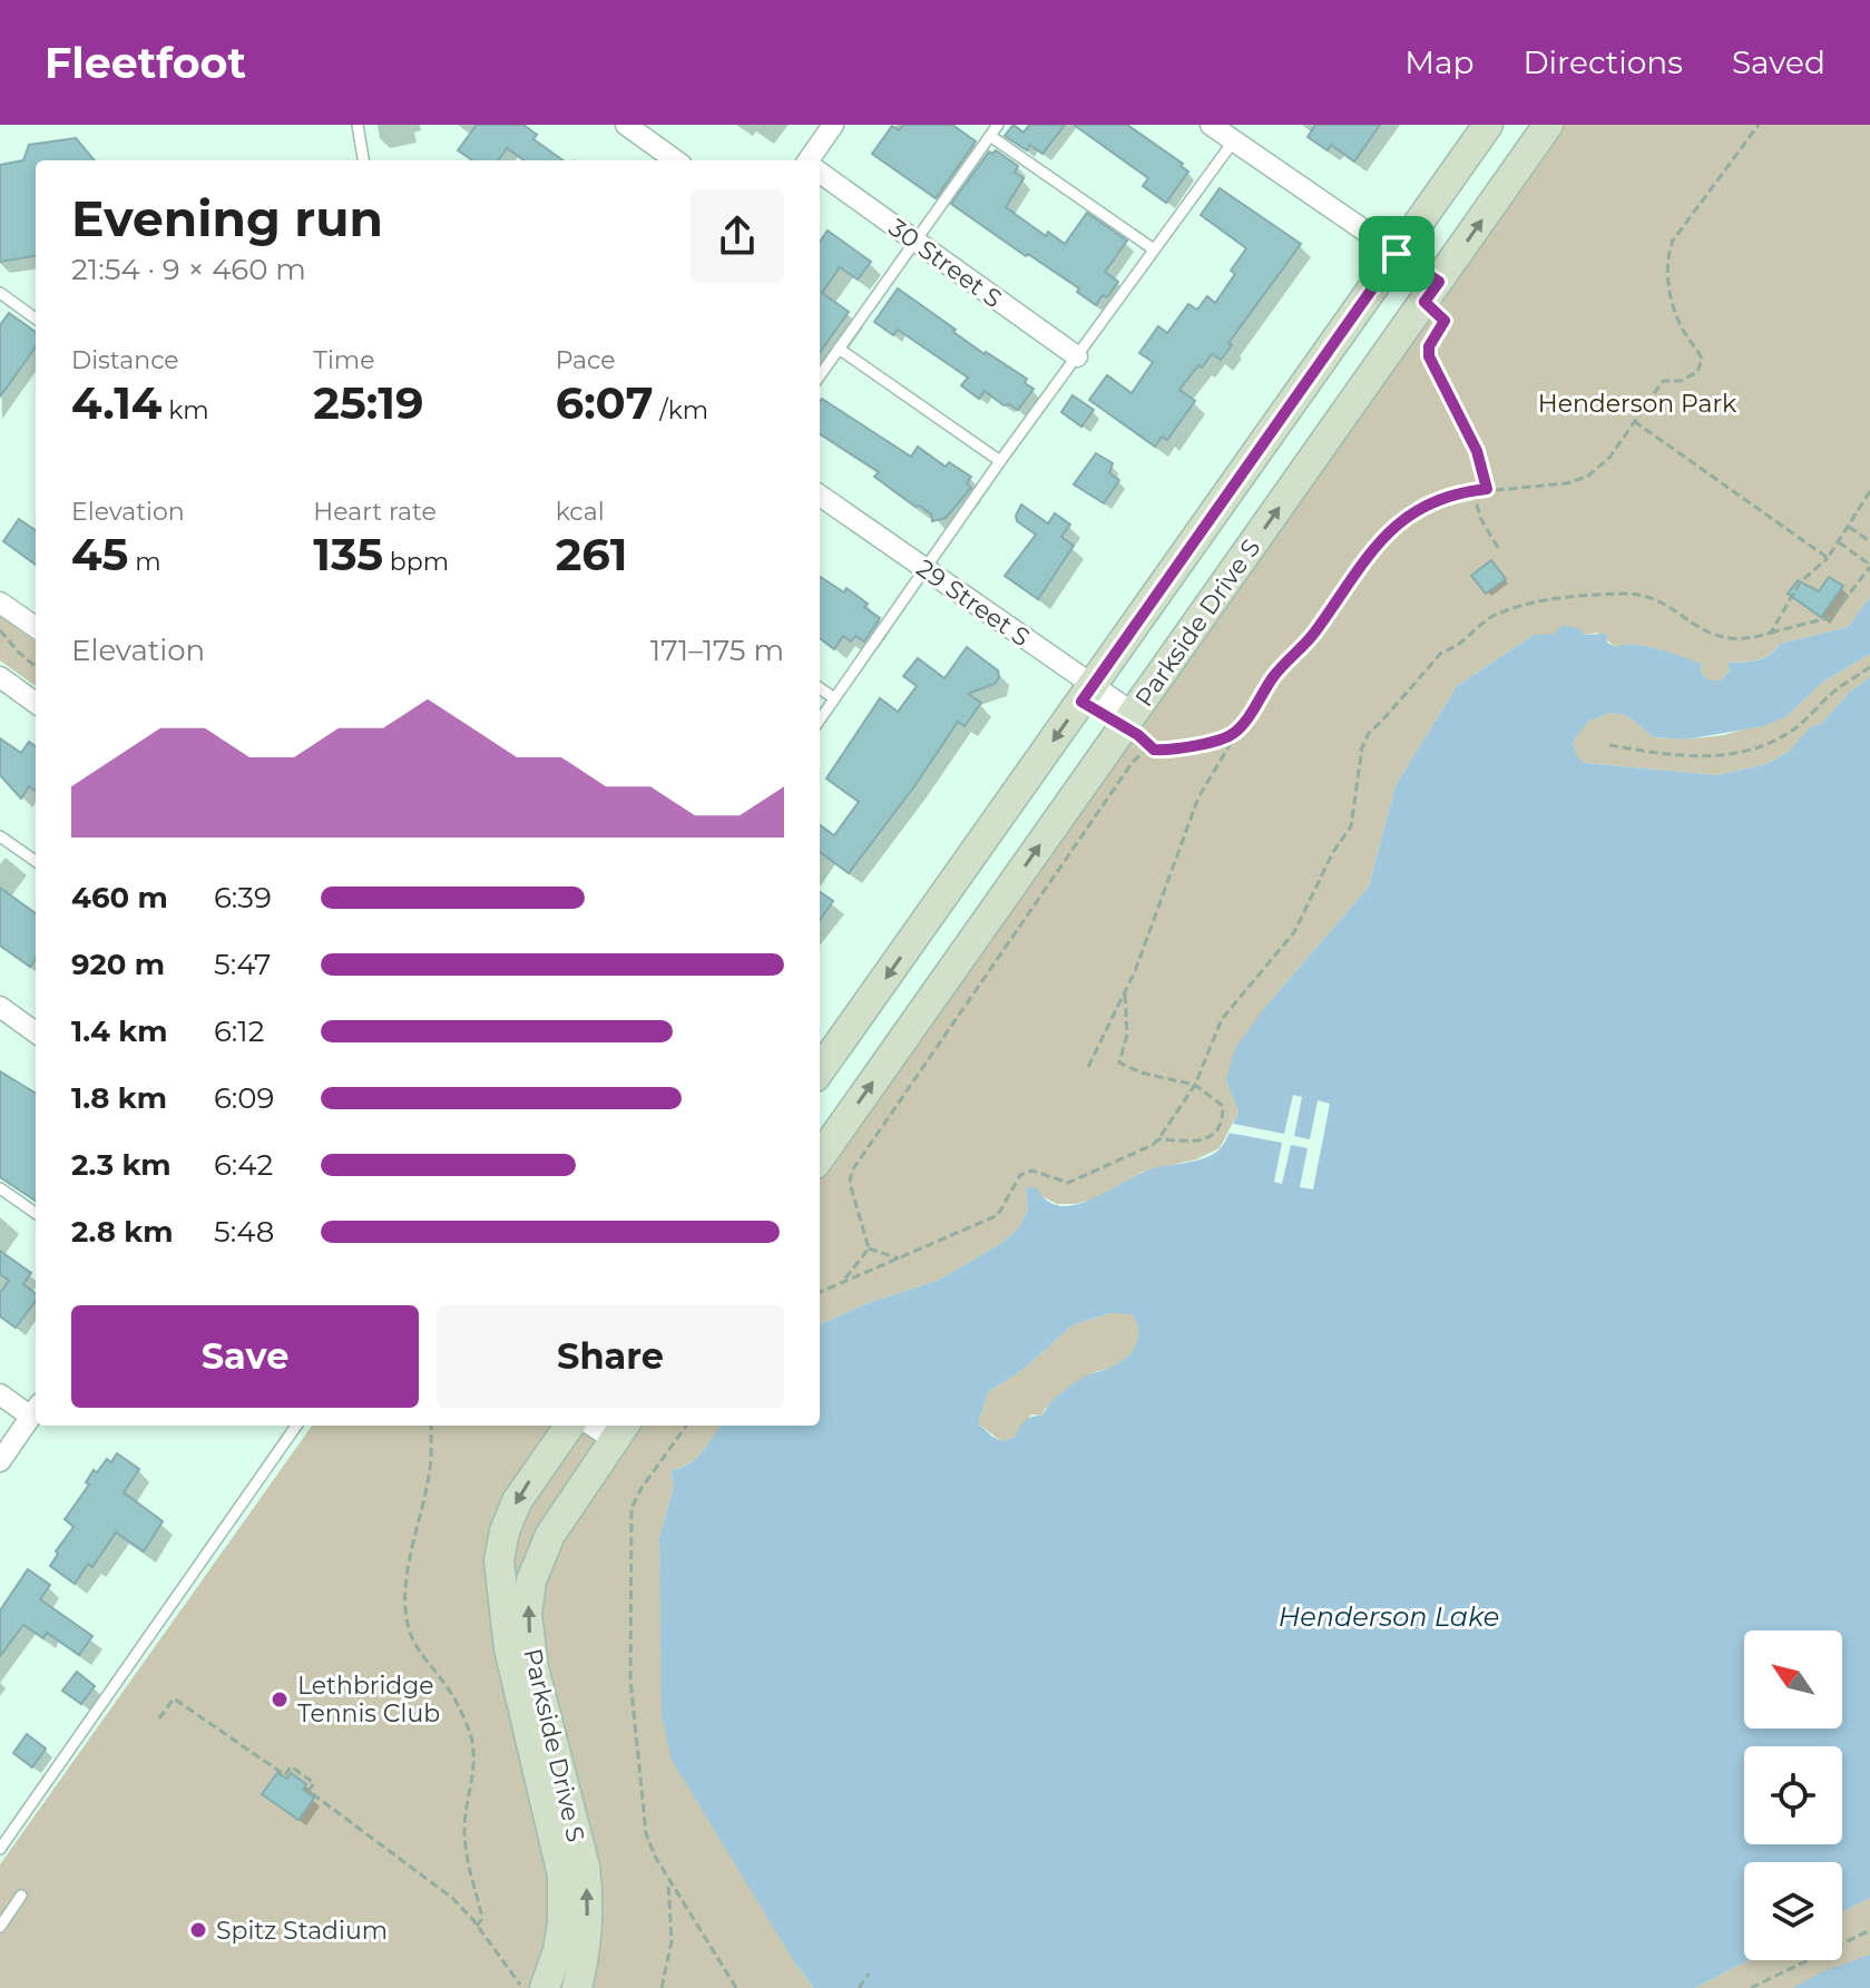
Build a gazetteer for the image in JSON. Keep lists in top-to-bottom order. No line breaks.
{"streets":{"street":["30 Street S","29 Street S","Parkside Drive S"]},"crossings":[["29 Street S","Parkside Drive S"]],"water":["Henderson Lake"],"parks":["Henderson Park"],"places":["Lethbridge Tennis Club","Spitz Stadium"],"north":"top left","page":{"header":"Fleetfoot","nav":["Map","Directions","Saved"],"heading":["Evening run","21:54 · 9 × 460 m"],"stats":[["Distance","4.14 km"],["Time","25:19"],["Pace","6:07 /km"],["Elevation","45 m"],["Heart rate","135 bpm"],["kcal","261"]],"chart":["Elevation","171–175 m"],"list":[{"name":"460 m","note":"6:39"},{"name":"920 m","note":"5:47"},{"name":"1.4 km","note":"6:12"},{"name":"1.8 km","note":"6:09"},{"name":"2.3 km","note":"6:42"},{"name":"2.8 km","note":"5:48"}],"buttons":["Save","Share"]}}
